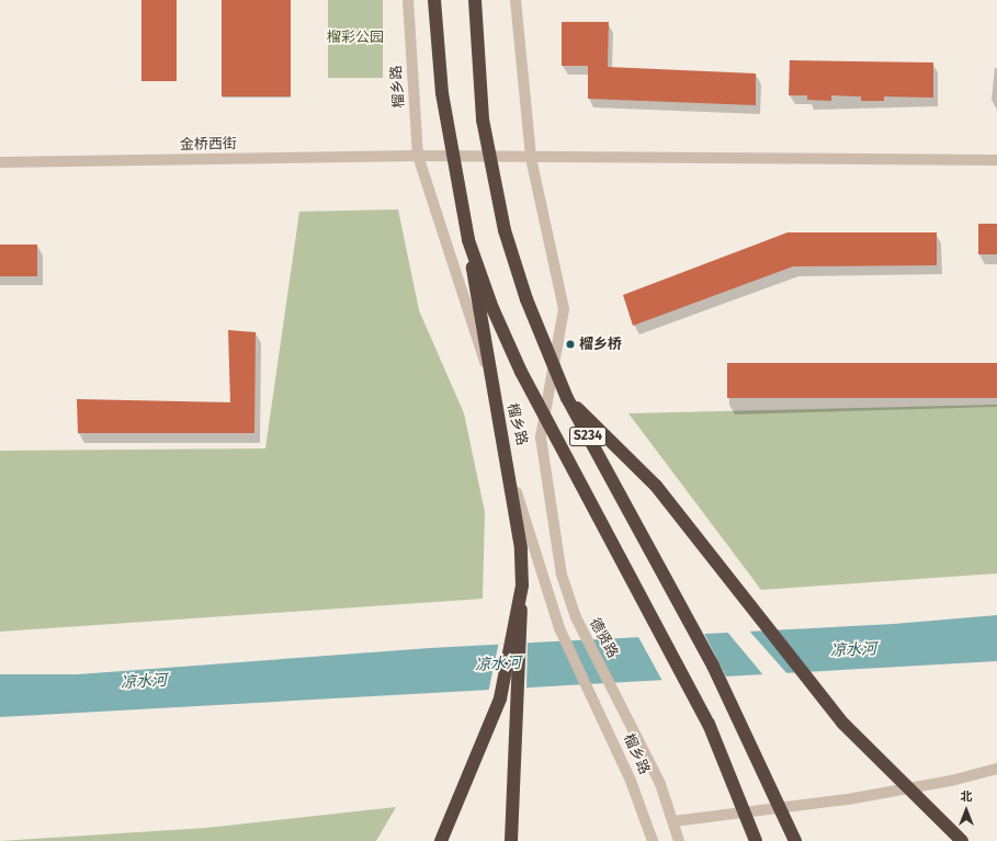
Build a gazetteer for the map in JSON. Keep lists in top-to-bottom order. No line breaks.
{"streets":{"highway":["榴乡路","S234"],"street":["金桥西街","德贤路"]},"crossings":[["榴乡路","金桥西街"],["榴乡路","德贤路"]],"water":["凉水河"],"parks":["榴彩公园"],"places":["榴乡桥"],"north":"top"}
